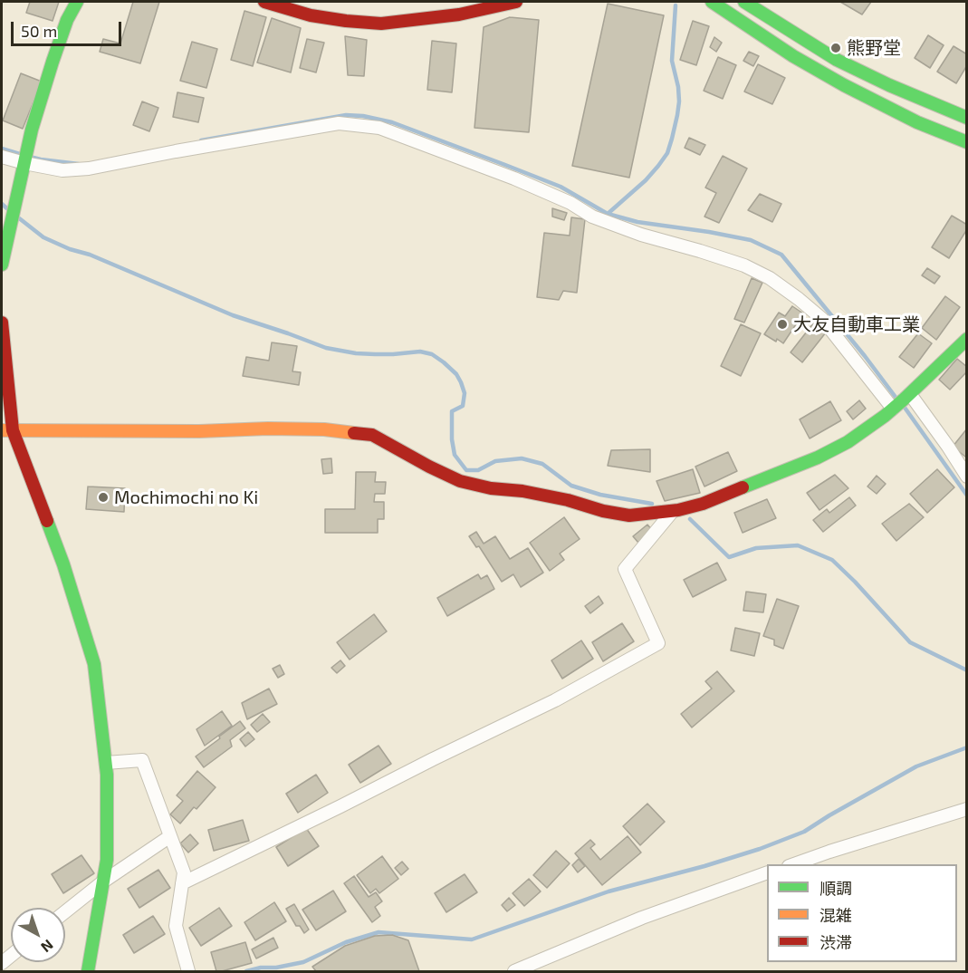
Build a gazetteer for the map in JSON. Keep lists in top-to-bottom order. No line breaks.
{"places":["熊野堂","大友自動車工業","Mochimochi no Ki"],"legend":["順調","混雑","渋滞"],"scale_bar":"50 m","north":"bottom right"}
